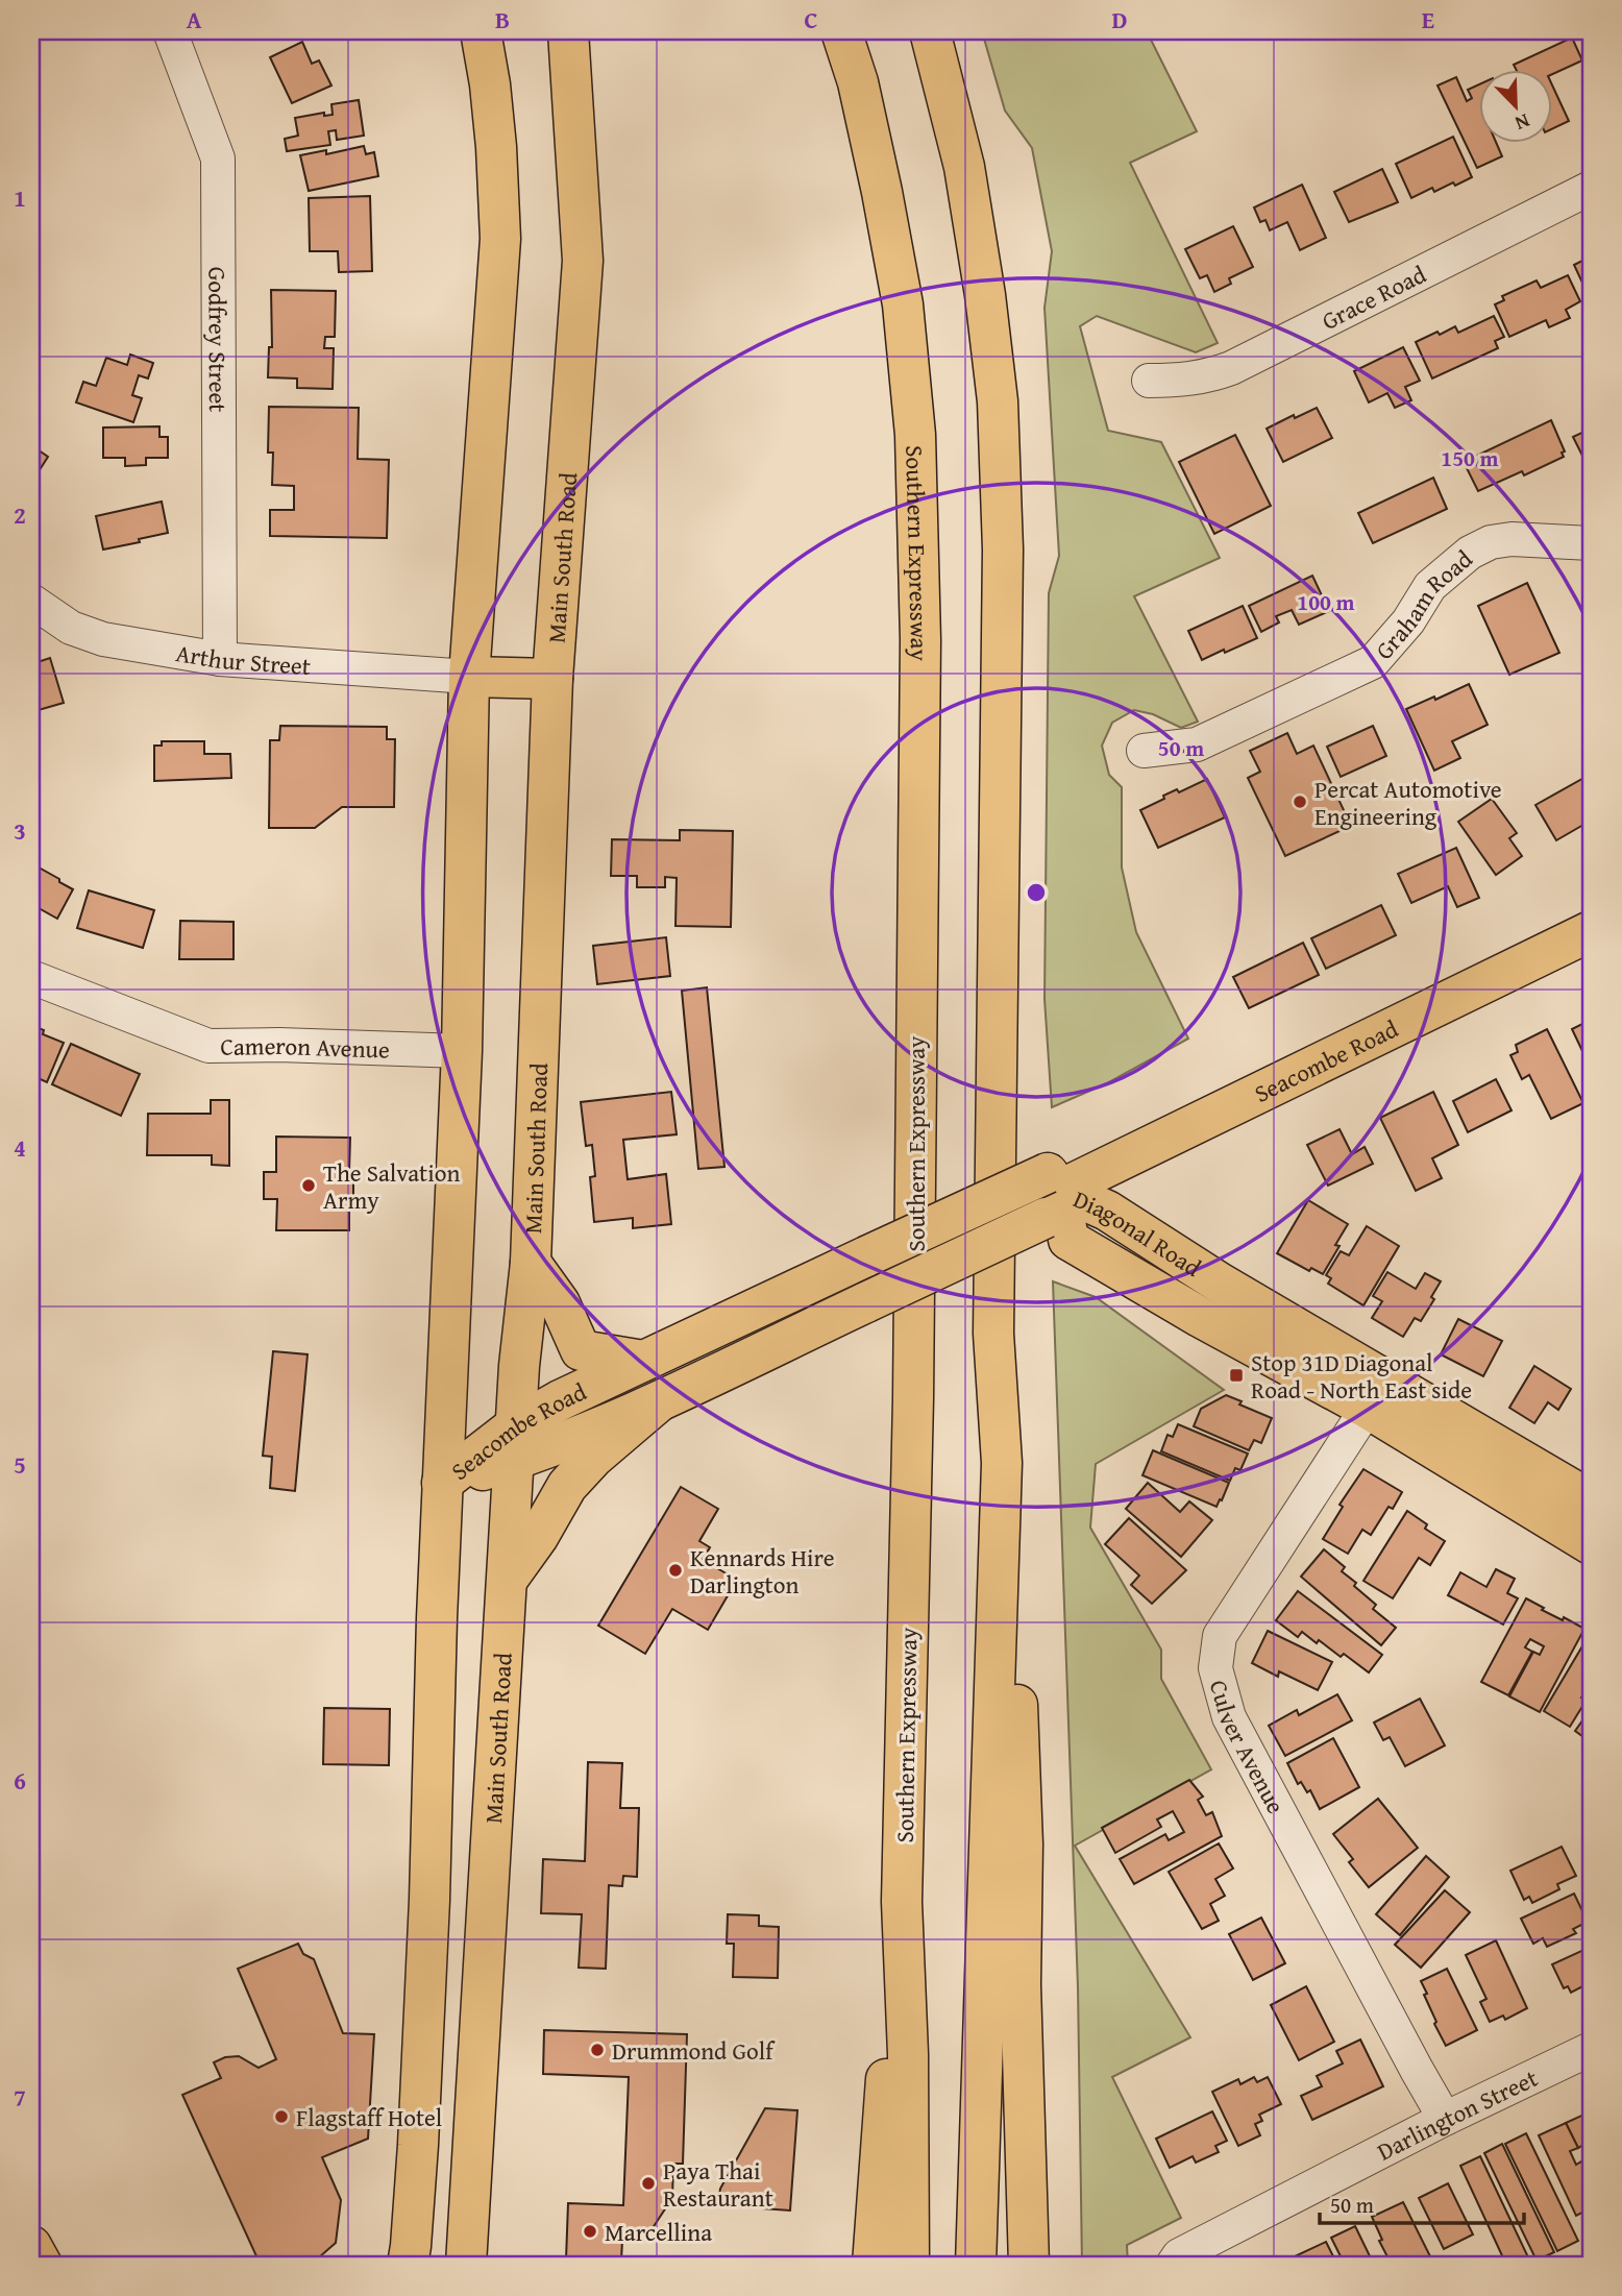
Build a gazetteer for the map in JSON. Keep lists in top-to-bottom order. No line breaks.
{"streets":{"main road":["Southern Expressway","Main South Road","Seacombe Road","Diagonal Road"],"street":["Grace Road","Godfrey Street","Graham Road","Arthur Street","Cameron Avenue","Culver Avenue","Darlington Street"]},"crossings":[["Godfrey Street","Arthur Street"],["Main South Road","Seacombe Road"],["Seacombe Road","Diagonal Road"],["Diagonal Road","Culver Avenue"],["Culver Avenue","Darlington Street"]],"places":{"other":["Percat Automotive Engineering","The Salvation Army","Kennards Hire Darlington","Drummond Golf","Flagstaff Hotel","Paya Thai Restaurant","Marcellina"],"transit":["Stop 31D Diagonal Road - North East side"]},"scale_bar":"50 m","north":"bottom right","grid":{"columns":["A","B","C","D","E"],"rows":["1","2","3","4","5","6","7"]},"rings":["150 m","100 m","50 m"]}
